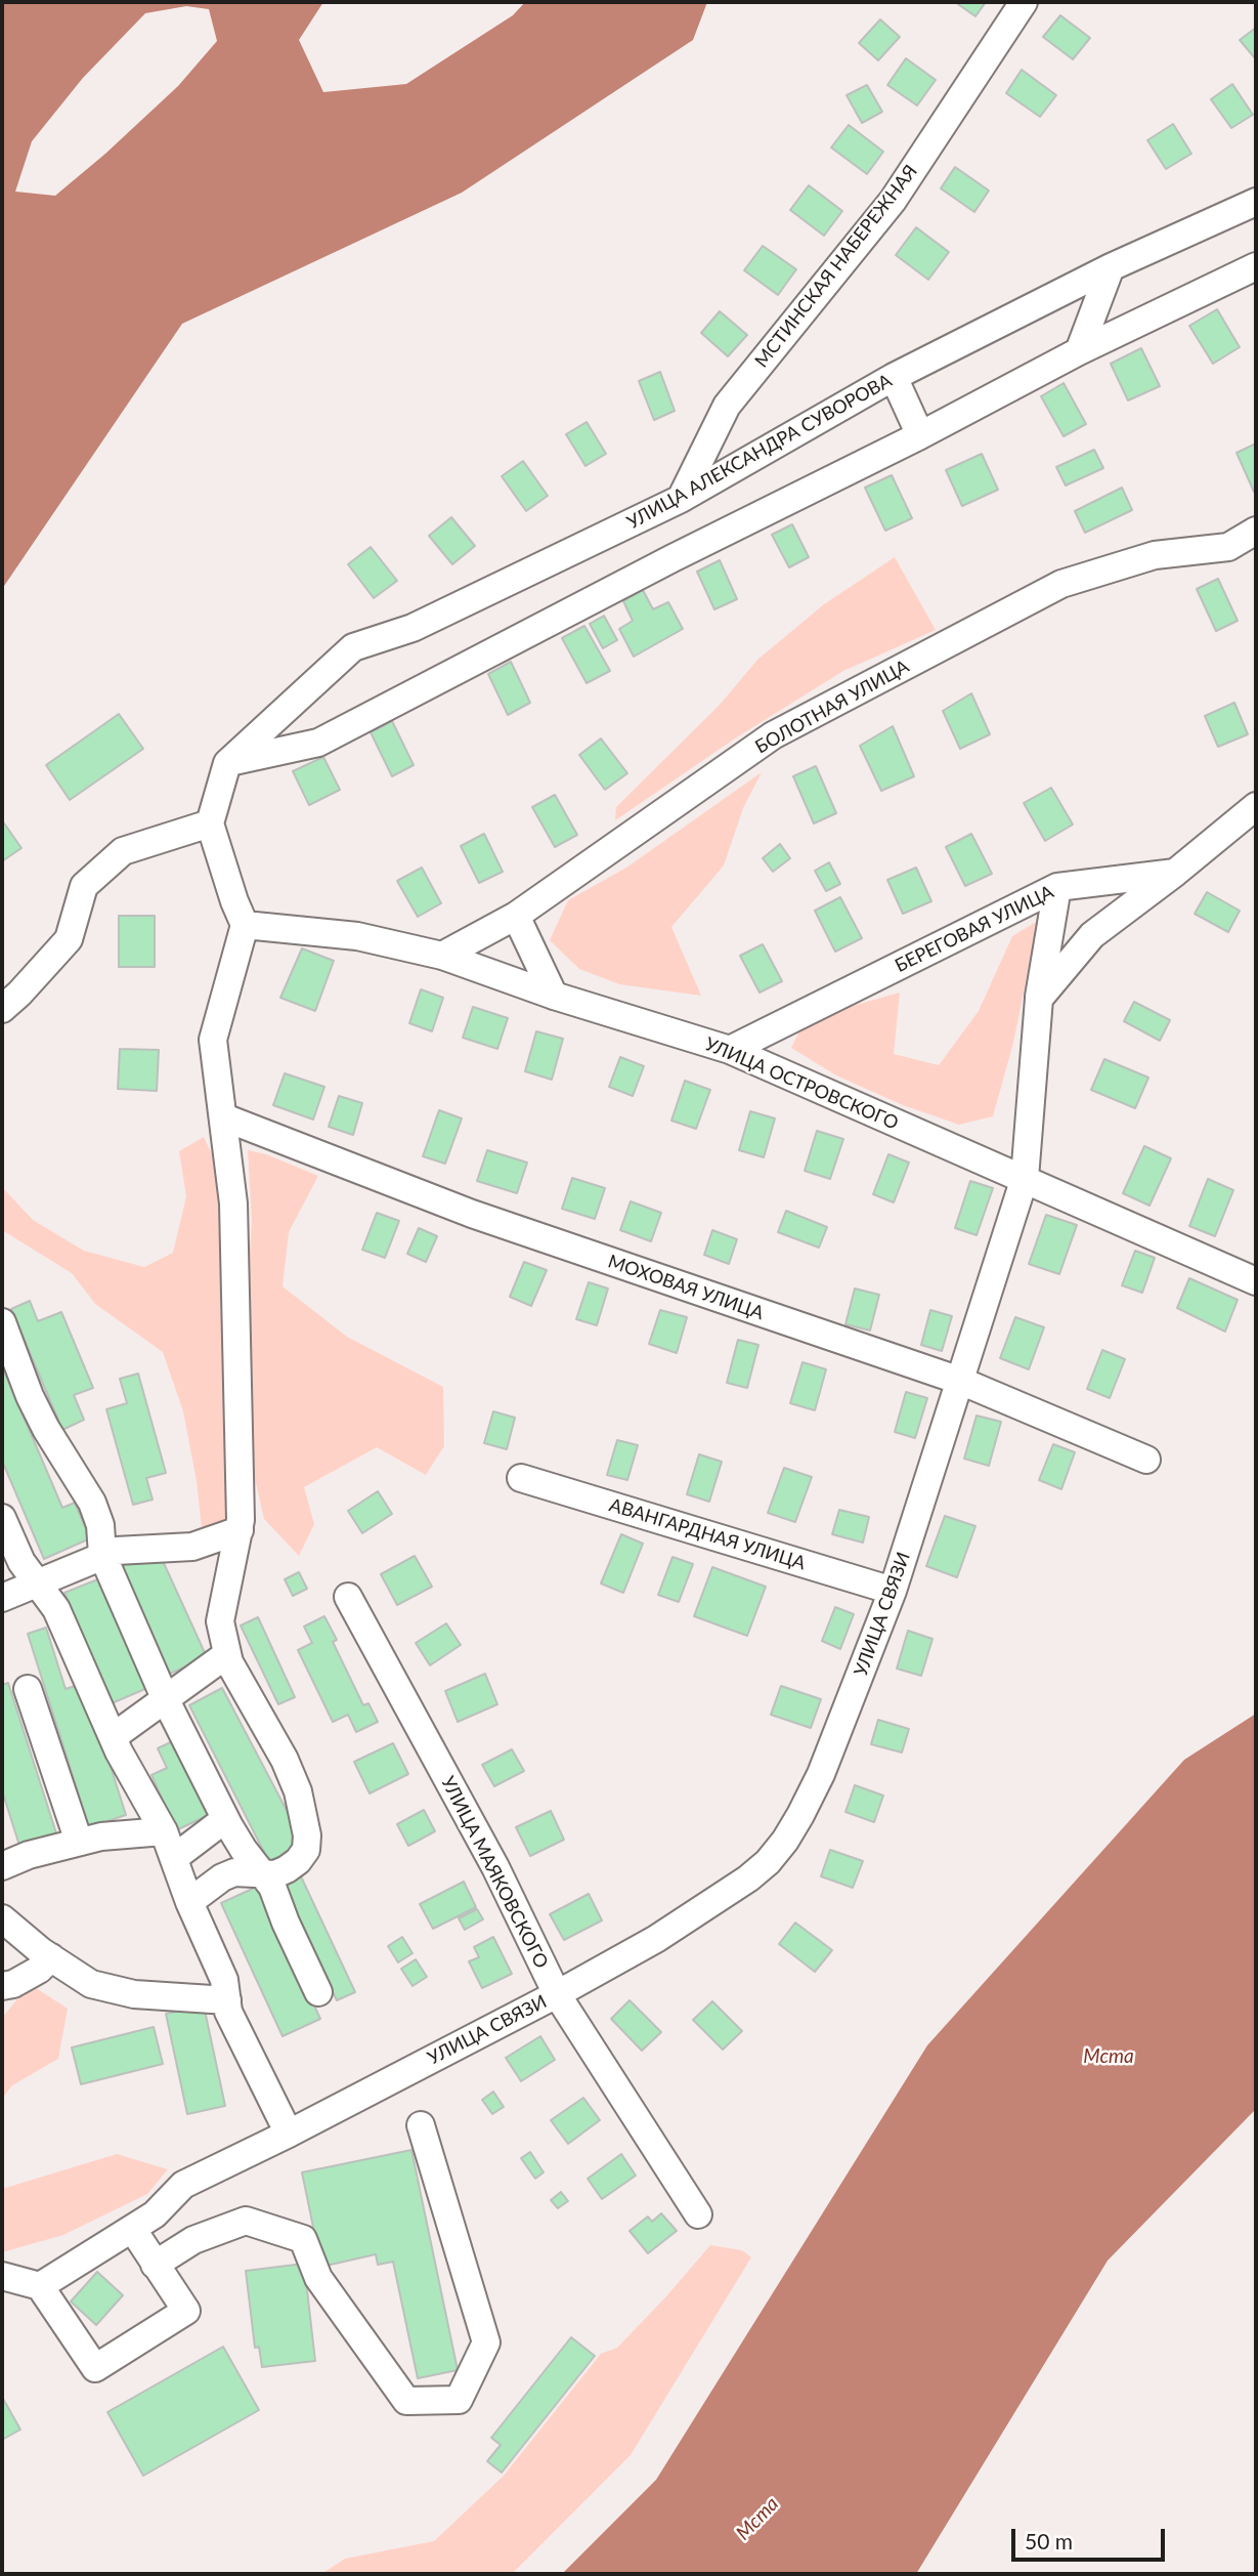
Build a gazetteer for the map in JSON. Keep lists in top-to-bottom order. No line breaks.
{"streets":{"street":["МСТИНСКАЯ НАБЕРЕЖНАЯ","УЛИЦА АЛЕКСАНДРА СУВОРОВА","БОЛОТНАЯ УЛИЦА","БЕРЕГОВАЯ УЛИЦА","УЛИЦА ОСТРОВСКОГО","МОХОВАЯ УЛИЦА","АВАНГАРДНАЯ УЛИЦА","УЛИЦА СВЯЗИ","УЛИЦА МАЯКОВСКОГО"]},"crossings":[["МСТИНСКАЯ НАБЕРЕЖНАЯ","УЛИЦА АЛЕКСАНДРА СУВОРОВА"],["БОЛОТНАЯ УЛИЦА","УЛИЦА ОСТРОВСКОГО"],["БЕРЕГОВАЯ УЛИЦА","УЛИЦА ОСТРОВСКОГО"],["БЕРЕГОВАЯ УЛИЦА","УЛИЦА СВЯЗИ"],["УЛИЦА ОСТРОВСКОГО","УЛИЦА СВЯЗИ"],["МОХОВАЯ УЛИЦА","УЛИЦА СВЯЗИ"],["АВАНГАРДНАЯ УЛИЦА","УЛИЦА СВЯЗИ"],["УЛИЦА СВЯЗИ","УЛИЦА МАЯКОВСКОГО"]],"water":["Мста"],"scale_bar":"50 m"}
